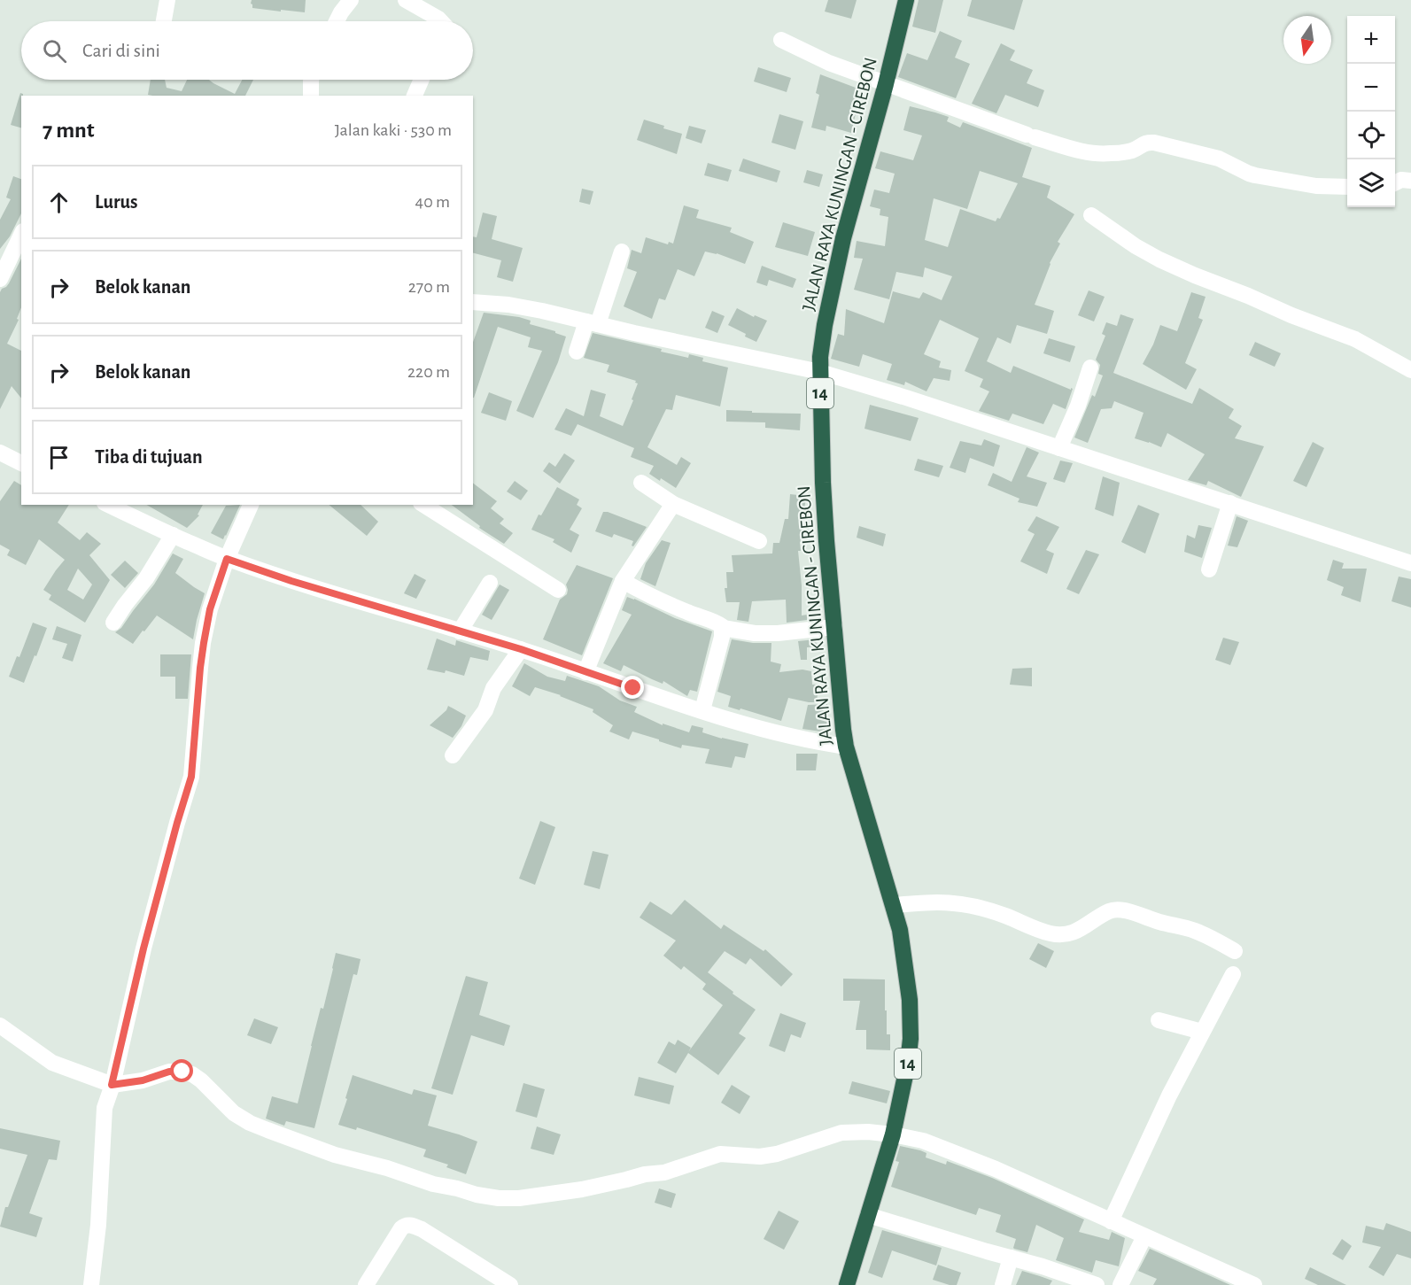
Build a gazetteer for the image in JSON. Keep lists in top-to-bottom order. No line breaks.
{"streets":{"highway":["JALAN RAYA KUNINGAN - CIREBON","14"]},"north":"bottom","page":{"map_buttons":["+","−"],"search":"Cari di sini","heading":["7 mnt","Jalan kaki · 530 m"],"list":[["Lurus","40 m"],["Belok kanan","270 m"],["Belok kanan","220 m"],"Tiba di tujuan"]}}
